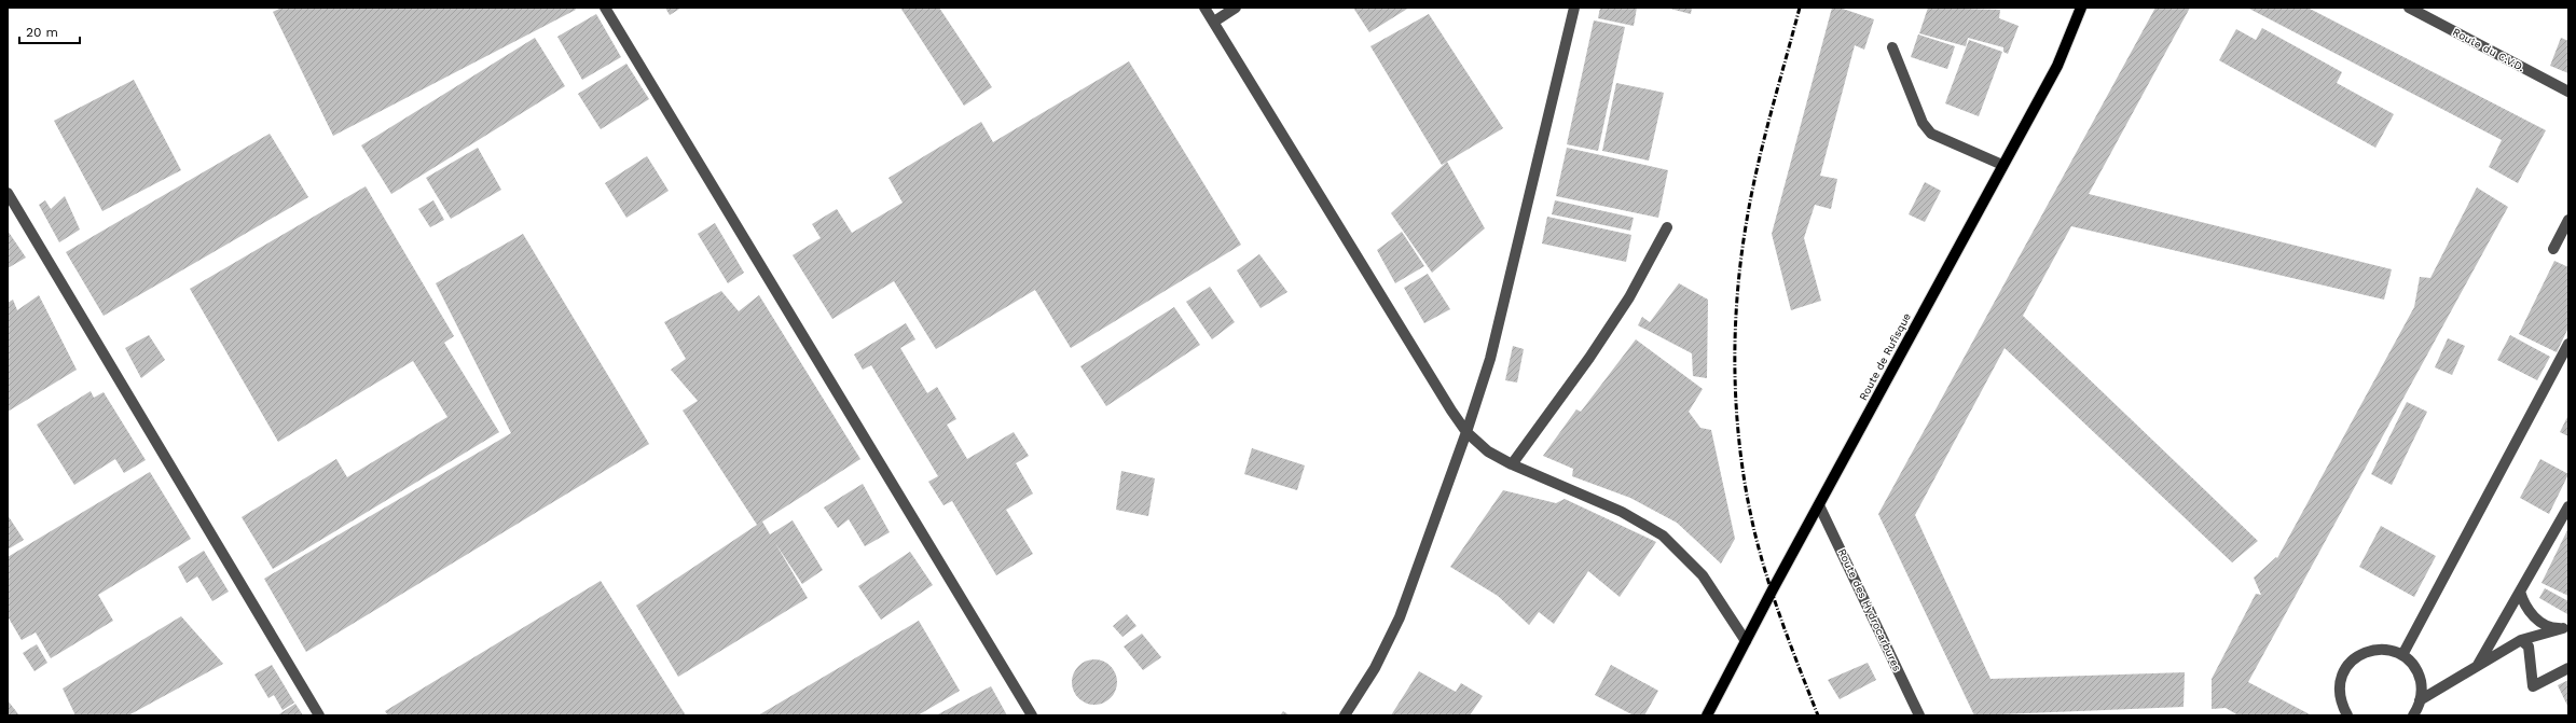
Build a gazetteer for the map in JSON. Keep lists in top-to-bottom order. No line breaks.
{"streets":{"main road":["Route de Rufisque"],"street":["Route du C.V.D.","Route des Hydrocarbures"]},"crossings":[["Route de Rufisque","Route des Hydrocarbures"]],"scale_bar":"20 m"}
